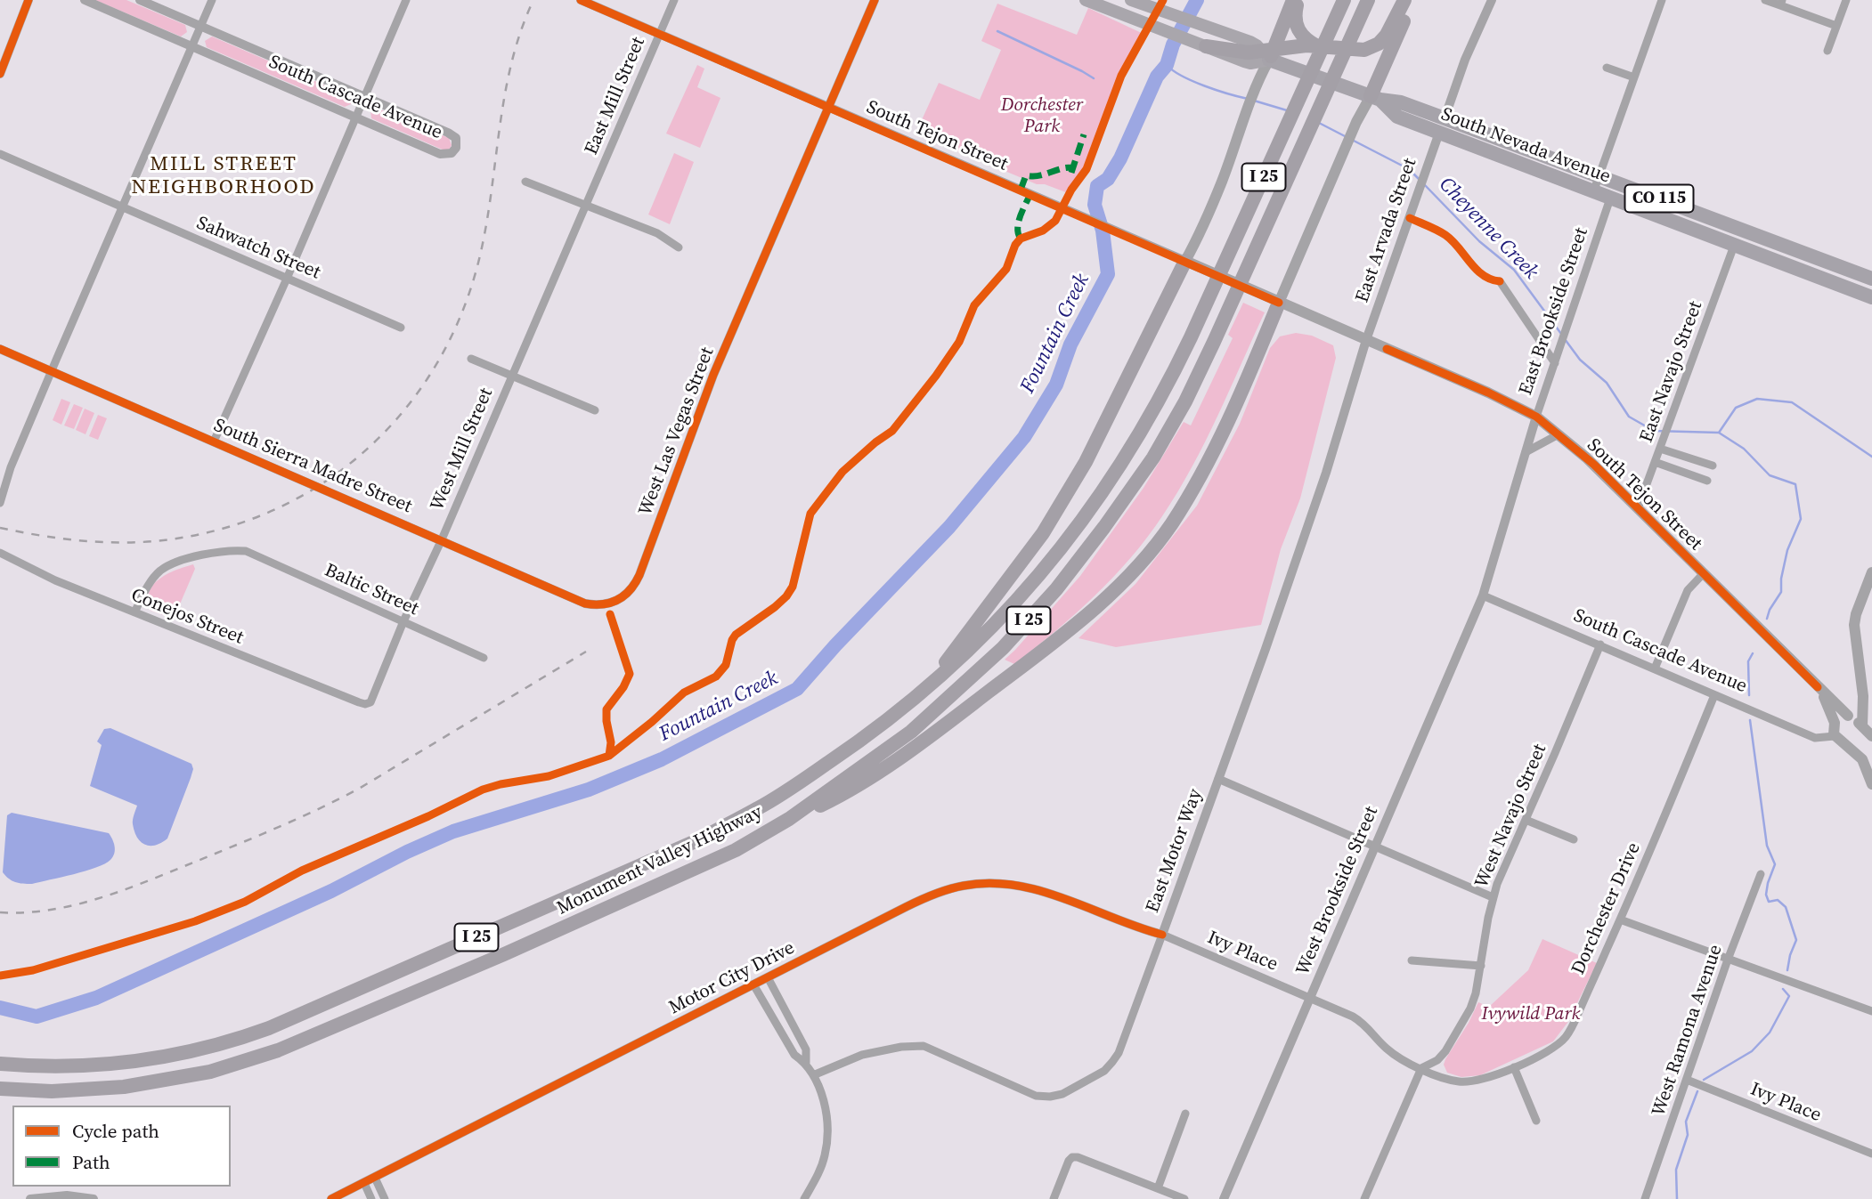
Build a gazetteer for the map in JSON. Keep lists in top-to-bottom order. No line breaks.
{"streets":{"highway":["South Nevada Avenue","I 25","CO 115","Monument Valley Highway"],"main road":["South Tejon Street"],"street":["East Mill Street","South Cascade Avenue","East Arvada Street","Sahwatch Street","East Brookside Street","East Navajo Street","West Las Vegas Street","West Mill Street","South Sierra Madre Street","Baltic Street","Conejos Street","West Navajo Street","East Motor Way","West Brookside Street","Dorchester Drive","Ivy Place","Motor City Drive","West Ramona Avenue"]},"crossings":[["East Mill Street","South Tejon Street"],["East Mill Street","West Mill Street"],["South Cascade Avenue","East Brookside Street"],["South Cascade Avenue","West Navajo Street"],["South Cascade Avenue","West Brookside Street"],["South Cascade Avenue","Dorchester Drive"],["South Tejon Street","East Arvada Street"],["South Tejon Street","East Brookside Street"],["South Tejon Street","East Navajo Street"],["South Tejon Street","West Las Vegas Street"],["South Tejon Street","East Motor Way"],["South Nevada Avenue","East Arvada Street"],["South Nevada Avenue","East Brookside Street"],["South Nevada Avenue","East Navajo Street"],["East Arvada Street","East Motor Way"],["East Brookside Street","West Brookside Street"],["West Las Vegas Street","South Sierra Madre Street"],["West Mill Street","South Sierra Madre Street"],["West Mill Street","Baltic Street"],["West Mill Street","Conejos Street"],["Baltic Street","Conejos Street"],["West Navajo Street","Dorchester Drive"],["East Motor Way","Ivy Place"],["East Motor Way","Motor City Drive"],["West Brookside Street","Dorchester Drive"],["West Brookside Street","Ivy Place"],["Dorchester Drive","Ivy Place"],["Ivy Place","Motor City Drive"],["Ivy Place","West Ramona Avenue"]],"districts":["MILL STREET NEIGHBORHOOD"],"water":["Cheyenne Creek","Fountain Creek"],"parks":["Dorchester Park","Ivywild Park"],"legend":["Cycle path","Path"]}
